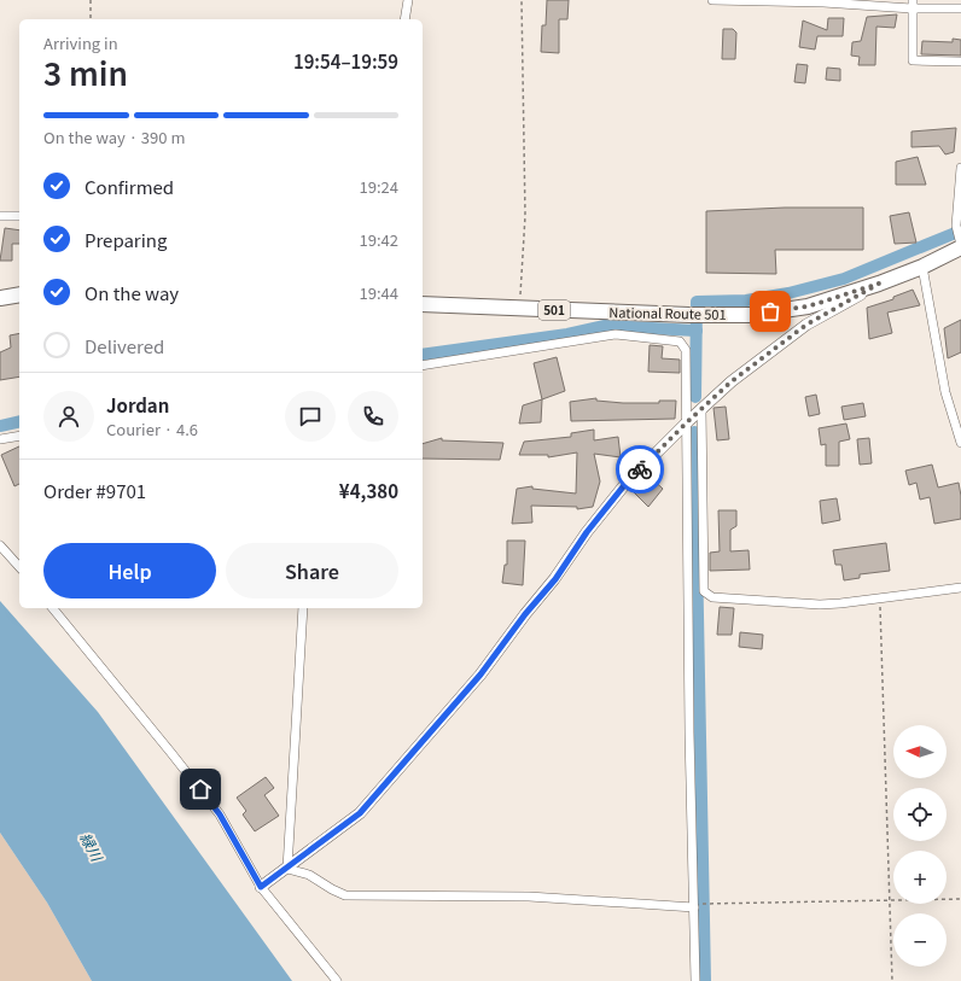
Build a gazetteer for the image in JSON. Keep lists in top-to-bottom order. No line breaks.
{"streets":{"highway":["501","National Route 501"]},"water":["緑川"],"north":"left","page":{"heading":["3 min","Arriving in","19:54–19:59"],"panel":["Jordan","Courier · 4.6","Order #9701","¥4,380"],"bar":"On the way · 390 m","list":[["Confirmed","19:24"],["Preparing","19:42"],["On the way","19:44"],"Delivered"],"buttons":["Help","Share"],"map_buttons":["+","−"]}}
